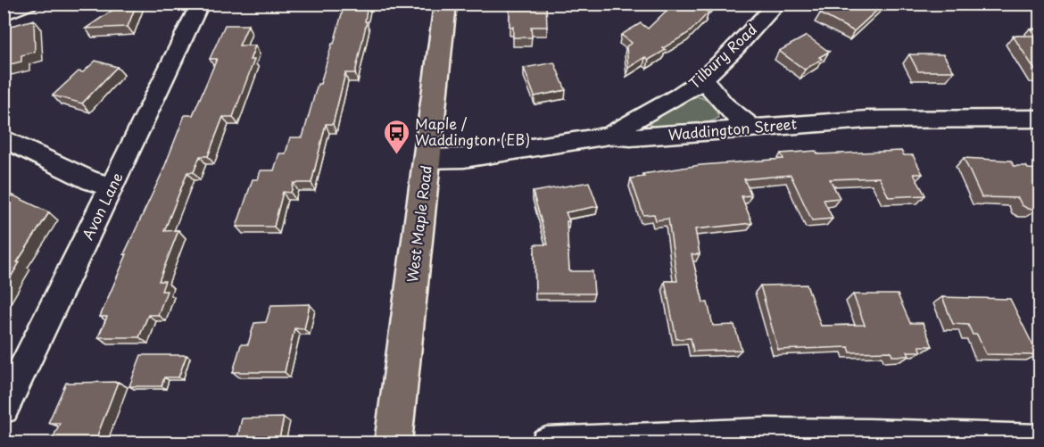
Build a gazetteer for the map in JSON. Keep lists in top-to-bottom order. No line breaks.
{"streets":{"main road":["West Maple Road"],"street":["Tilbury Road","Waddington Street","Avon Lane"]},"crossings":[["Tilbury Road","Waddington Street"],["Waddington Street","West Maple Road"]],"places":{"bus stop":["Maple / Waddington (EB)"]}}
